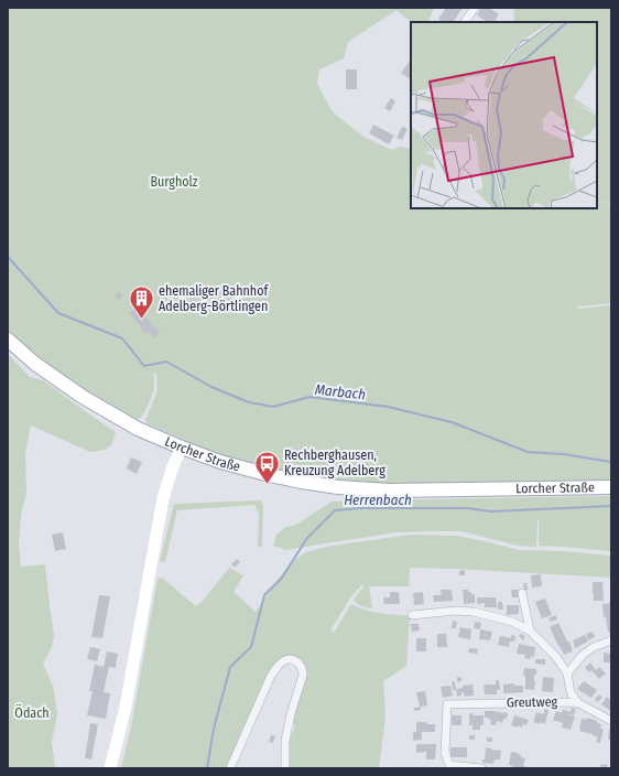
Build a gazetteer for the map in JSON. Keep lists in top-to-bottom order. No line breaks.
{"streets":{"main road":["Lorcher Straße"],"street":["Greutweg"]},"water":["Marbach","Herrenbach"],"parks":["Burgholz","Ödach"],"places":{"building":["ehemaliger Bahnhof Adelberg-Börtlingen"],"bus stop":["Rechberghausen, Kreuzung Adelberg"]}}
